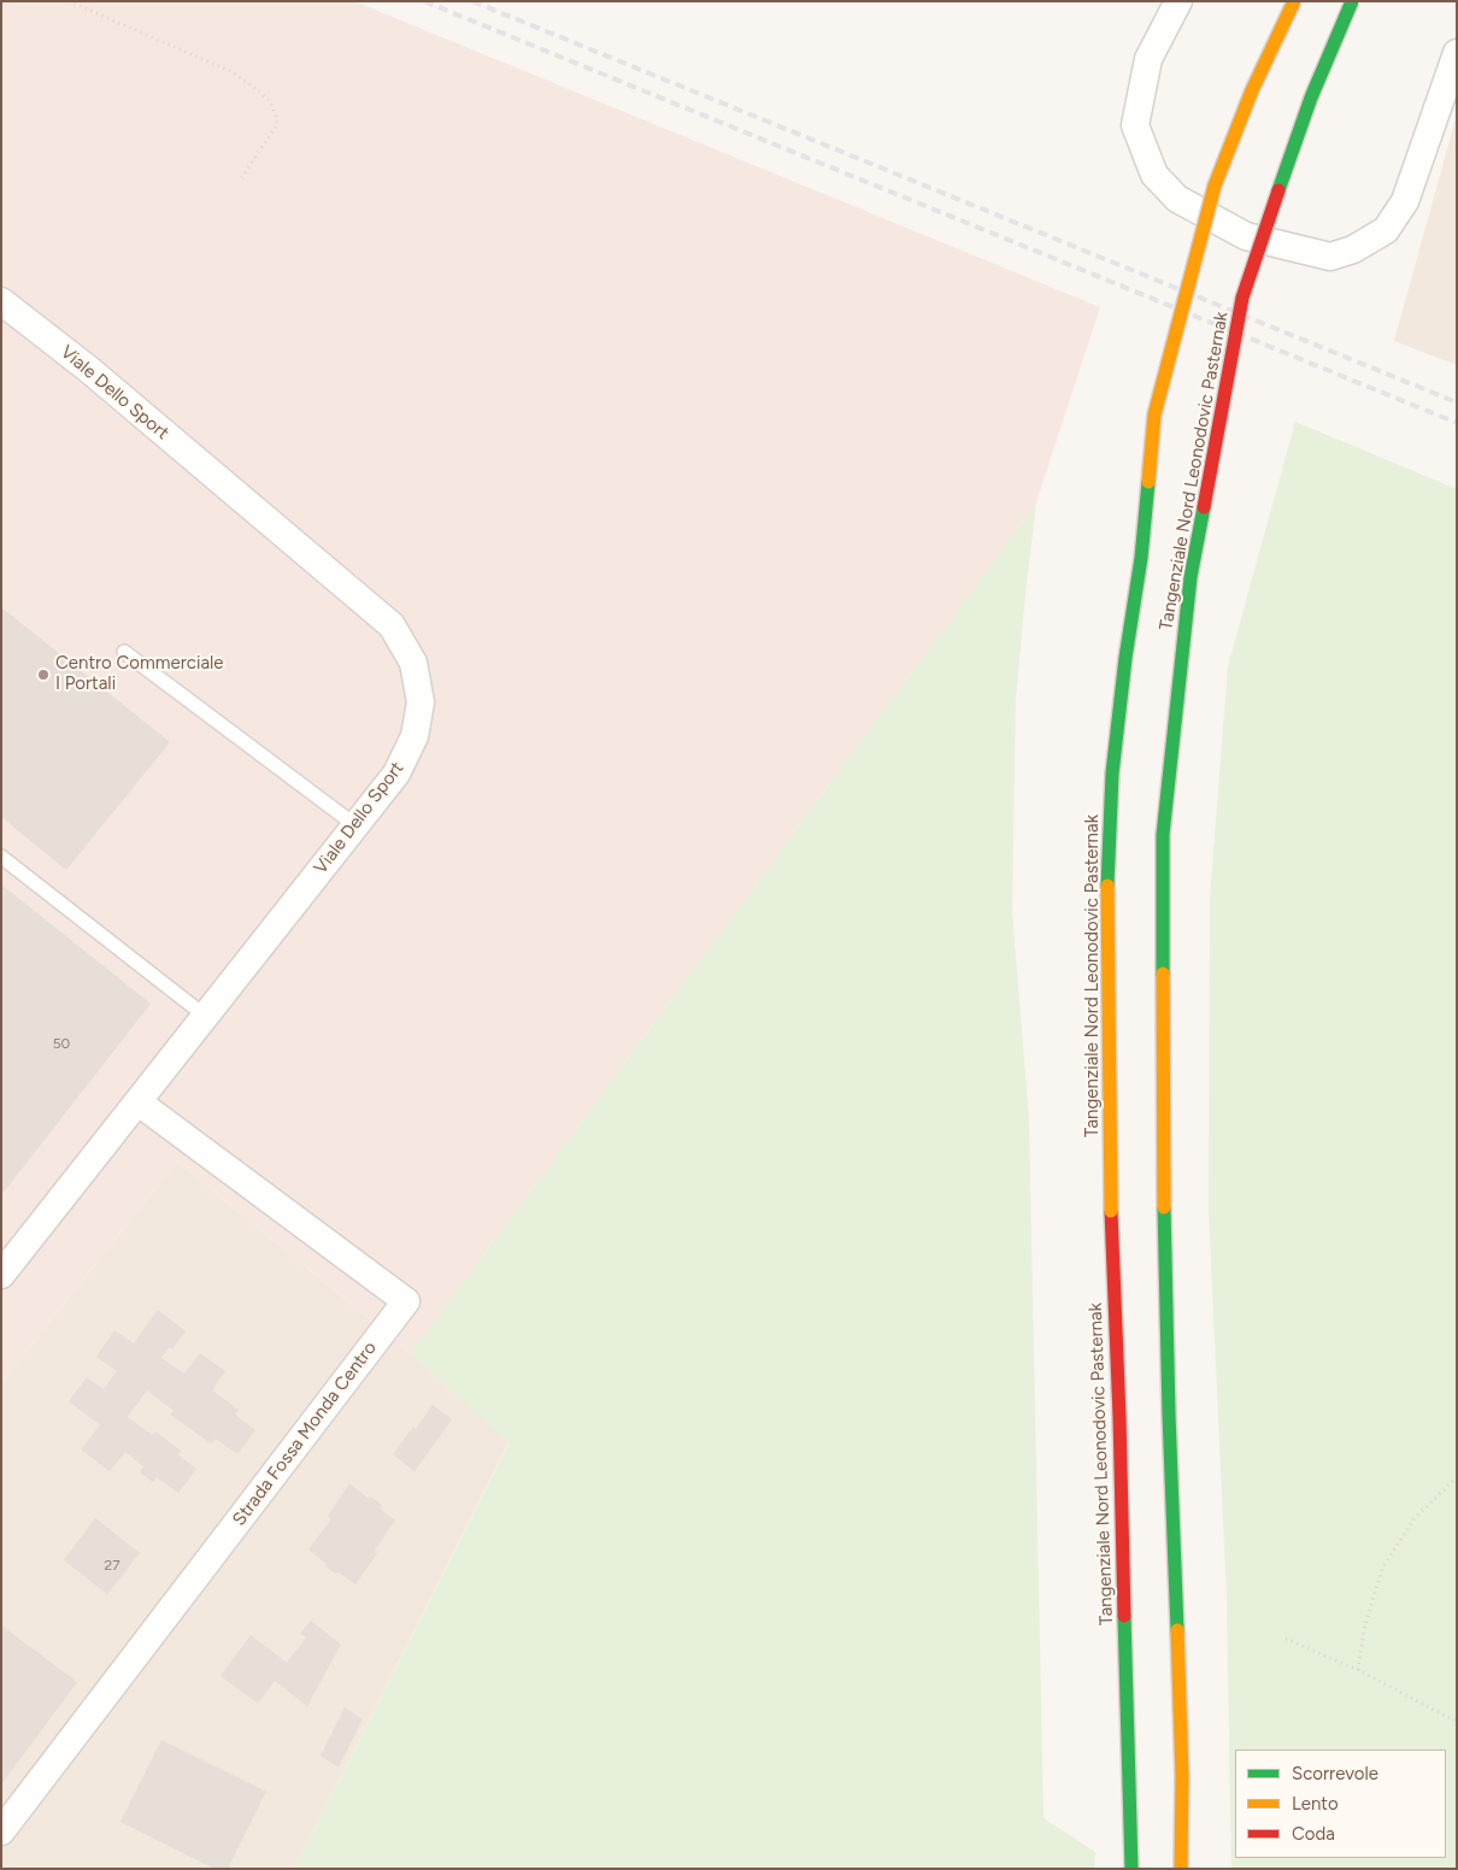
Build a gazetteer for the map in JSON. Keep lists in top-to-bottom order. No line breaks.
{"streets":{"highway":["Tangenziale Nord Leonodovic Pasternak"],"street":["Viale Dello Sport","Strada Fossa Monda Centro"]},"crossings":[["Viale Dello Sport","Strada Fossa Monda Centro"]],"places":["Centro Commerciale I Portali"],"house_numbers":["50","27"],"legend":["Scorrevole","Lento","Coda"]}
